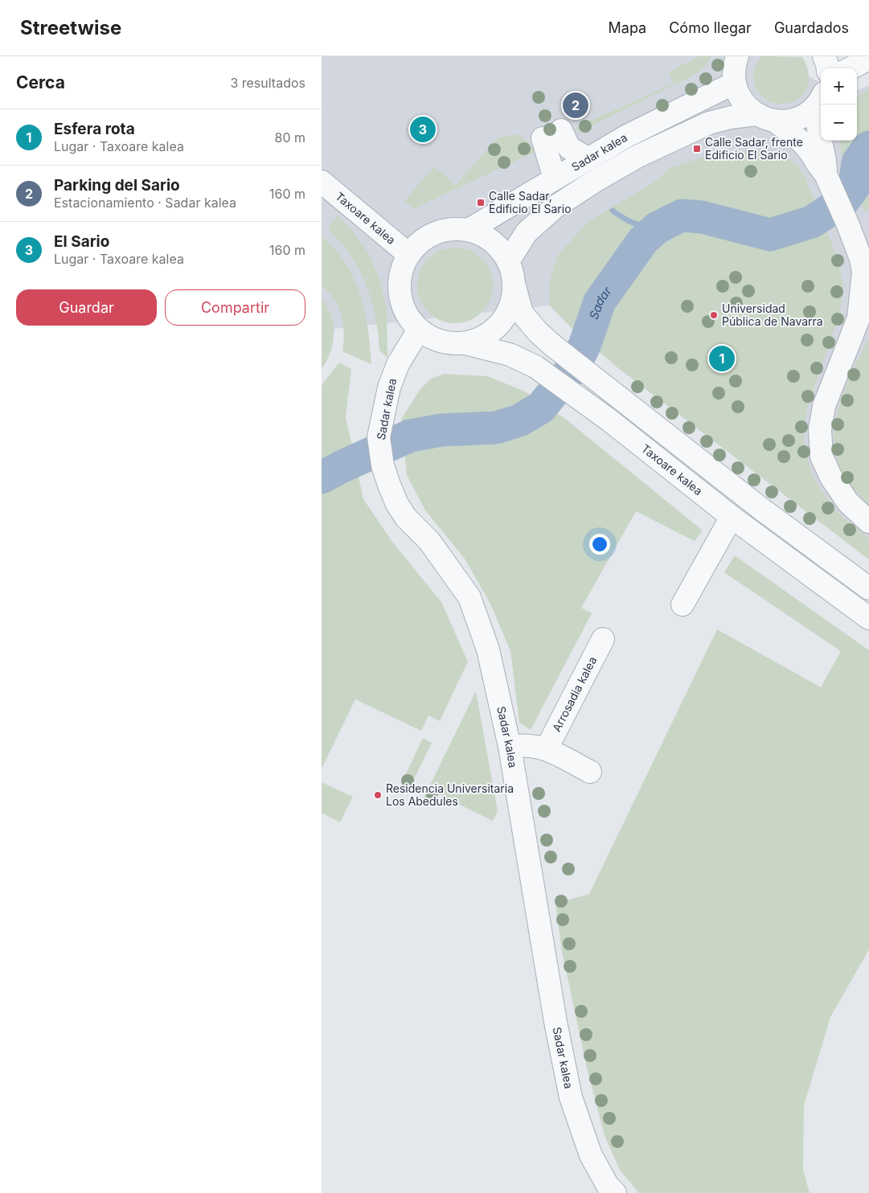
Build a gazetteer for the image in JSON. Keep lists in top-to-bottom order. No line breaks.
{"streets":{"street":["Sadar kalea","Taxoare kalea","Arrosadia kalea"]},"crossings":[["Sadar kalea","Taxoare kalea"]],"water":["Sadar"],"places":{"transit":["Calle Sadar, frente Edificio El Sario","Calle Sadar, Edificio El Sario"],"other":["Universidad Pública de Navarra","Residencia Universitaria Los Abedules"]},"page":{"header":"Streetwise","nav":["Mapa","Cómo llegar","Guardados"],"heading":["Cerca","3 resultados"],"map_buttons":["+","−"],"pins":["2","3","1"],"list":[{"mark":"1","name":"Esfera rota","note":"Lugar · Taxoare kalea","value":"80 m"},{"mark":"2","name":"Parking del Sario","note":"Estacionamiento · Sadar kalea","value":"160 m"},{"mark":"3","name":"El Sario","note":"Lugar · Taxoare kalea","value":"160 m"}],"buttons":["Guardar","Compartir"]}}
